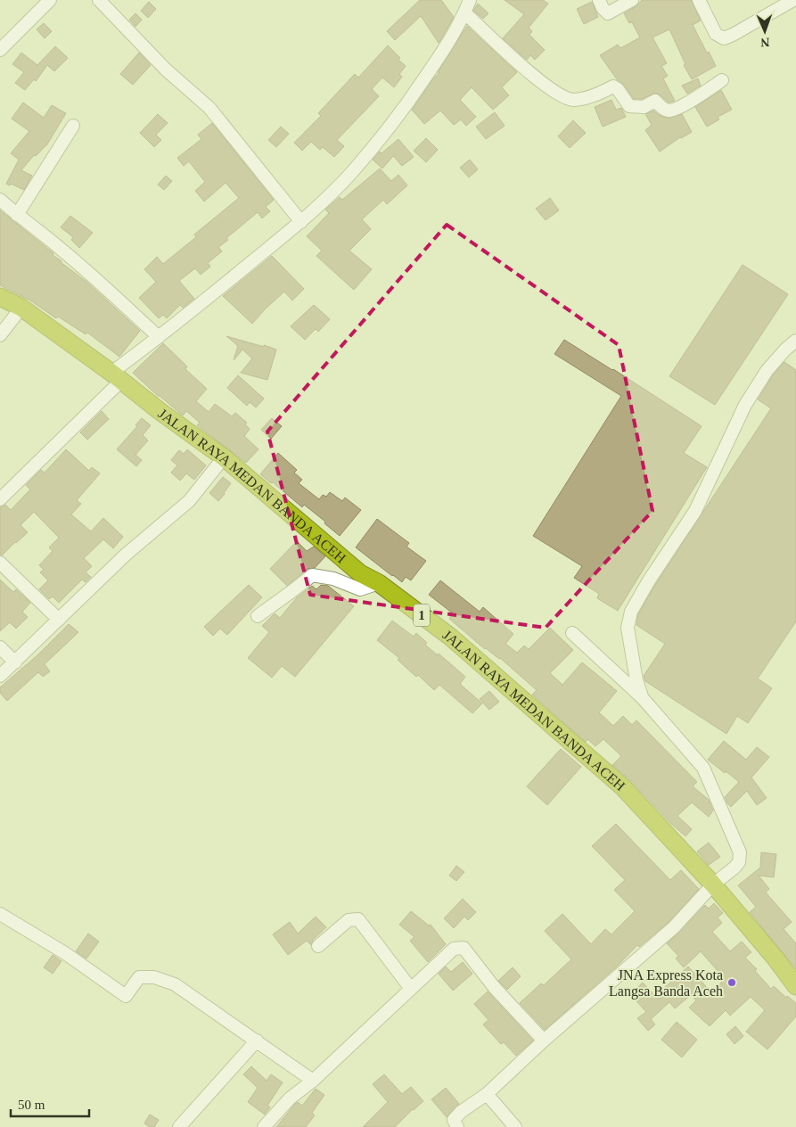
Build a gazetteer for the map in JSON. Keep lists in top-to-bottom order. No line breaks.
{"streets":{"highway":["JALAN RAYA MEDAN BANDA ACEH","1"]},"places":["JNA Express Kota Langsa Banda Aceh"],"scale_bar":"50 m","north":"bottom"}
